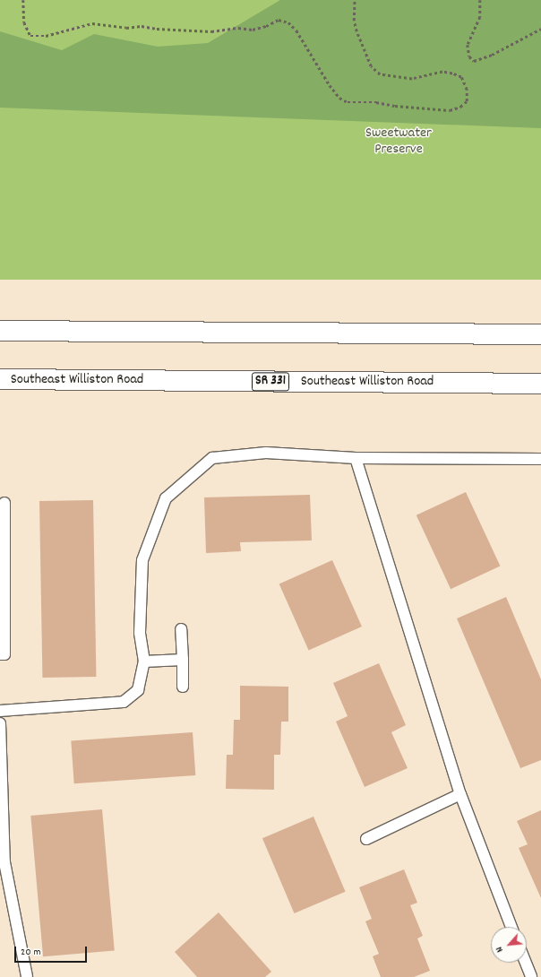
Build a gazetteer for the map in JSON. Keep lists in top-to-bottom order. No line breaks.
{"streets":{"highway":["Southeast Williston Road","SR 331"]},"parks":["Sweetwater Preserve"],"scale_bar":"20 m","north":"bottom left"}
